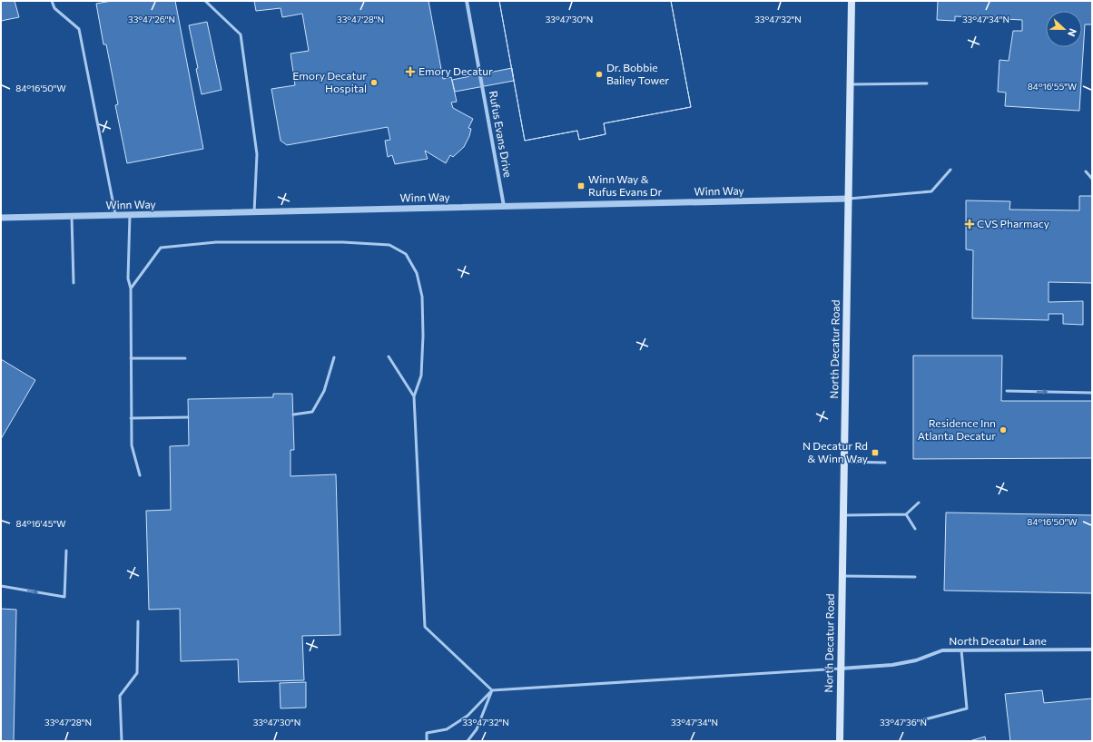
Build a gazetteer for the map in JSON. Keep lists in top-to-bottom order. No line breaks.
{"streets":{"main road":["North Decatur Road"],"street":["Rufus Evans Drive","Winn Way","North Decatur Lane"]},"crossings":[["Rufus Evans Drive","Winn Way"],["Winn Way","North Decatur Road"],["North Decatur Road","North Decatur Lane"]],"places":{"health":["Emory Decatur","CVS Pharmacy"],"other":["Dr. Bobbie Bailey Tower","Emory Decatur Hospital","Residence Inn Atlanta Decatur"],"transit":["Winn Way & Rufus Evans Dr","N Decatur Rd & Winn Way"]},"north":"right","coordinates":["33°47'26\"N","33°47'28\"N","33°47'30\"N","33°47'32\"N","33°47'34\"N","84°16'55\"W","84°16'50\"W","84°16'45\"W","33°47'36\"N"]}
